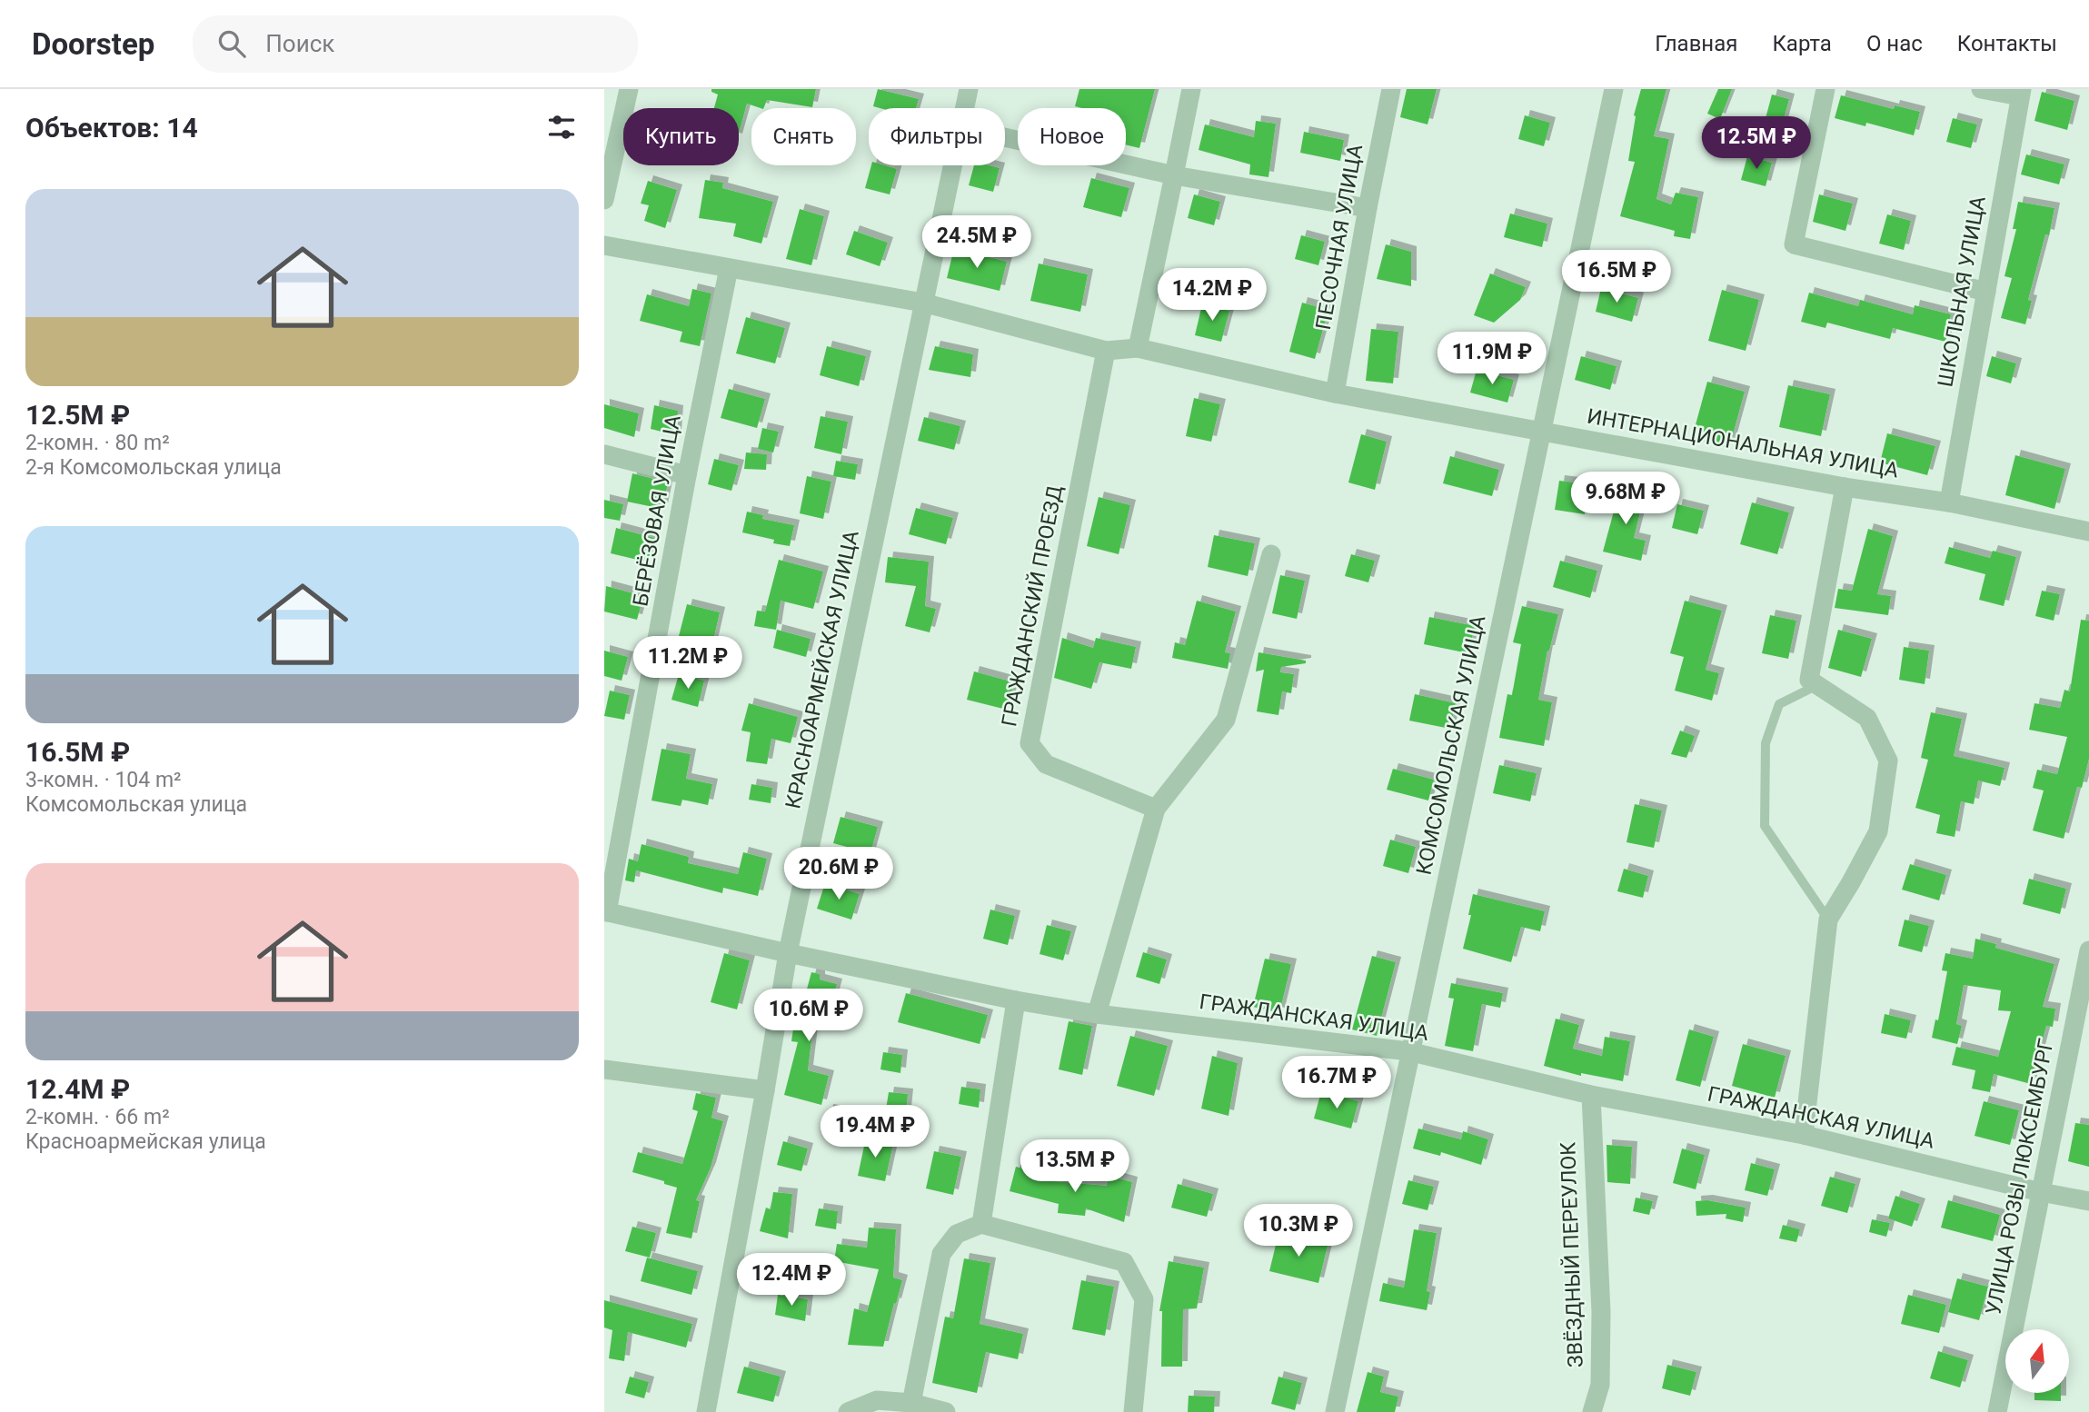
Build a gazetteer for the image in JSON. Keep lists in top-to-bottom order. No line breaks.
{"streets":{"street":["ПЕСОЧНАЯ УЛИЦА","ШКОЛЬНАЯ УЛИЦА","ИНТЕРНАЦИОНАЛЬНАЯ УЛИЦА","БЕРЁЗОВАЯ УЛИЦА","ГРАЖДАНСКИЙ ПРОЕЗД","КРАСНОАРМЕЙСКАЯ УЛИЦА","КОМСОМОЛЬСКАЯ УЛИЦА","ГРАЖДАНСКАЯ УЛИЦА","УЛИЦА РОЗЫ ЛЮКСЕМБУРГ","ЗВЁЗДНЫЙ ПЕРЕУЛОК"]},"crossings":[["ПЕСОЧНАЯ УЛИЦА","ИНТЕРНАЦИОНАЛЬНАЯ УЛИЦА"],["ШКОЛЬНАЯ УЛИЦА","ИНТЕРНАЦИОНАЛЬНАЯ УЛИЦА"],["ИНТЕРНАЦИОНАЛЬНАЯ УЛИЦА","БЕРЁЗОВАЯ УЛИЦА"],["ИНТЕРНАЦИОНАЛЬНАЯ УЛИЦА","ГРАЖДАНСКИЙ ПРОЕЗД"],["ИНТЕРНАЦИОНАЛЬНАЯ УЛИЦА","КРАСНОАРМЕЙСКАЯ УЛИЦА"],["ИНТЕРНАЦИОНАЛЬНАЯ УЛИЦА","КОМСОМОЛЬСКАЯ УЛИЦА"],["БЕРЁЗОВАЯ УЛИЦА","ГРАЖДАНСКАЯ УЛИЦА"],["КРАСНОАРМЕЙСКАЯ УЛИЦА","ГРАЖДАНСКАЯ УЛИЦА"],["КОМСОМОЛЬСКАЯ УЛИЦА","ГРАЖДАНСКАЯ УЛИЦА"],["ГРАЖДАНСКАЯ УЛИЦА","УЛИЦА РОЗЫ ЛЮКСЕМБУРГ"],["ГРАЖДАНСКАЯ УЛИЦА","ЗВЁЗДНЫЙ ПЕРЕУЛОК"]],"north":"top","page":{"header":"Doorstep","search":"Поиск","nav":["Главная","Карта","О нас","Контакты"],"heading":"Объектов: 14","chip":["Купить","Снять","Фильтры","Новое"],"price":["12.5M ₽","24.5M ₽","16.5M ₽","14.2M ₽","11.9M ₽","9.68M ₽","11.2M ₽","20.6M ₽","10.6M ₽","16.7M ₽","19.4M ₽","13.5M ₽","10.3M ₽","12.4M ₽"],"list":[{"name":"12.5M ₽","note":"2-комн. · 80 m² · 2-я Комсомольская улица"},{"name":"16.5M ₽","note":"3-комн. · 104 m² · Комсомольская улица"},{"name":"12.4M ₽","note":"2-комн. · 66 m² · Красноармейская улица"}]}}
